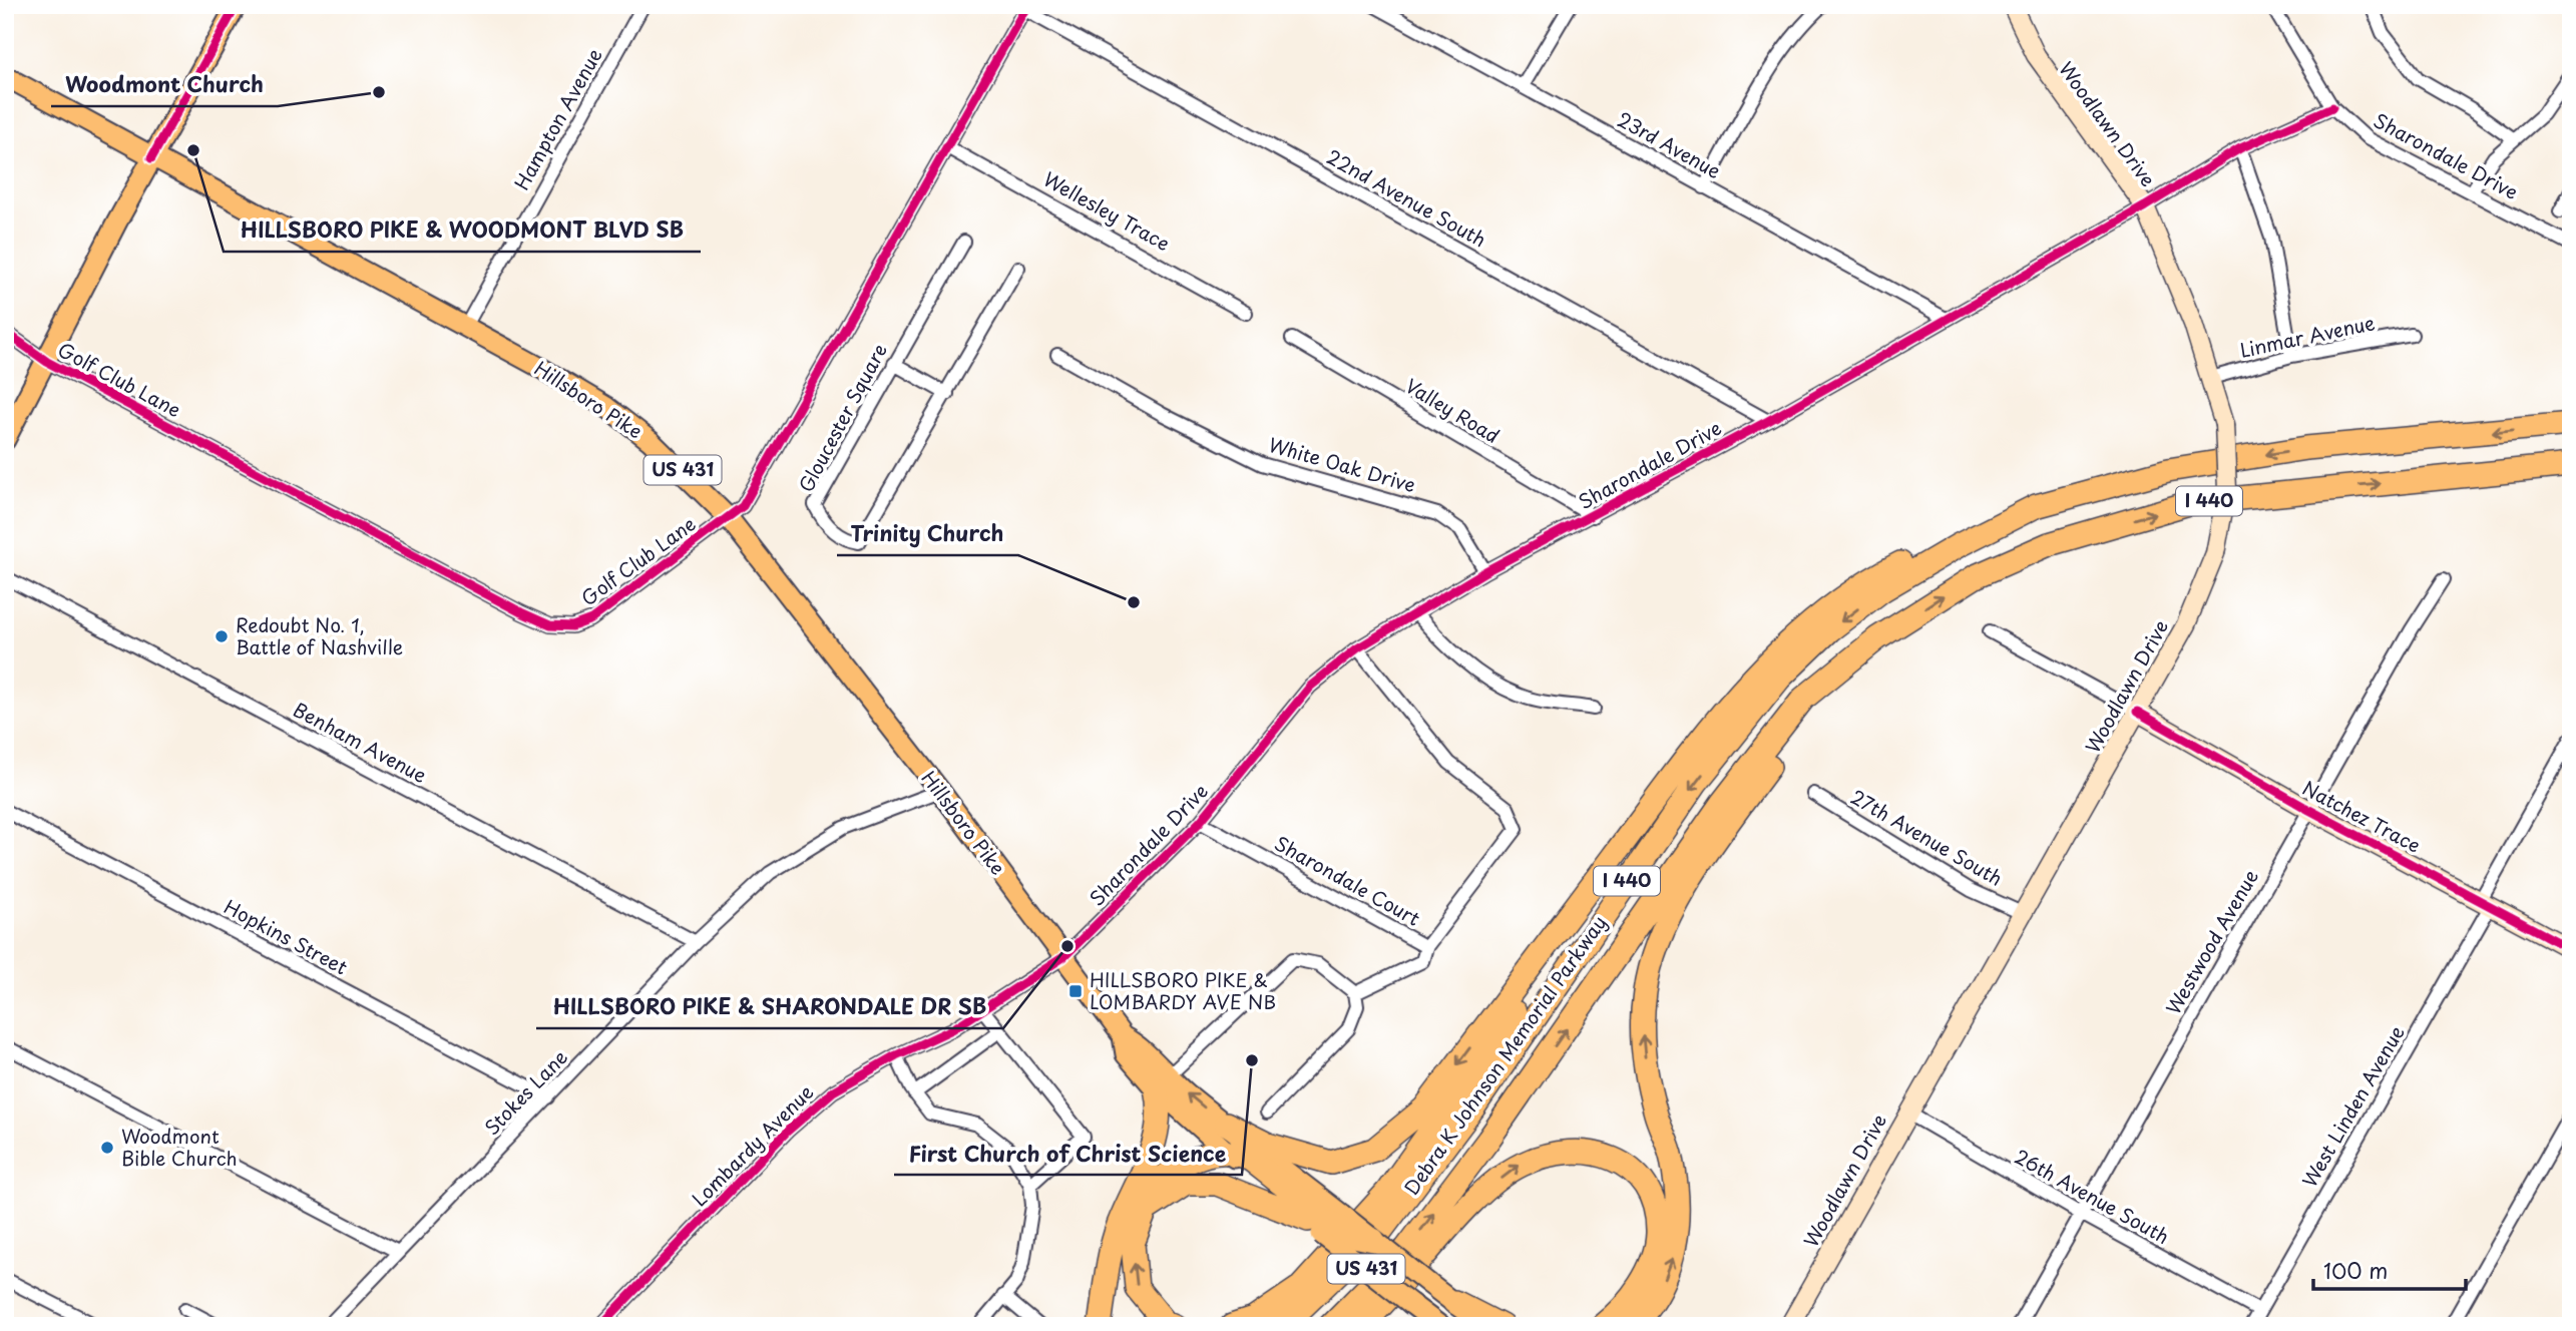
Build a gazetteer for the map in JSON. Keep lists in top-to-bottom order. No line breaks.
{"streets":{"highway":["I 440","Debra K Johnson Memorial Parkway"],"main road":["Woodlawn Drive","Hillsboro Pike","US 431","Natchez Trace"],"street":["Hampton Avenue","23rd Avenue","Sharondale Drive","22nd Avenue South","Wellesley Trace","Linmar Avenue","Golf Club Lane","Valley Road","Gloucester Square","White Oak Drive","Benham Avenue","27th Avenue South","Sharondale Court","Hopkins Street","Westwood Avenue","Stokes Lane","West Linden Avenue","Lombardy Avenue","26th Avenue South"]},"crossings":[["Hampton Avenue","Hillsboro Pike"],["Woodlawn Drive","Sharondale Drive"],["Woodlawn Drive","Linmar Avenue"],["Woodlawn Drive","Natchez Trace"],["Woodlawn Drive","27th Avenue South"],["Woodlawn Drive","26th Avenue South"],["23rd Avenue","Sharondale Drive"],["Sharondale Drive","22nd Avenue South"],["Sharondale Drive","Hillsboro Pike"],["Sharondale Drive","Valley Road"],["Sharondale Drive","White Oak Drive"],["Sharondale Drive","Sharondale Court"],["Sharondale Drive","Lombardy Avenue"],["22nd Avenue South","Golf Club Lane"],["Wellesley Trace","Golf Club Lane"],["Golf Club Lane","Hillsboro Pike"],["Hillsboro Pike","Stokes Lane"],["Hillsboro Pike","Lombardy Avenue"],["Benham Avenue","Stokes Lane"],["Natchez Trace","Westwood Avenue"],["Natchez Trace","West Linden Avenue"],["Hopkins Street","Stokes Lane"],["Westwood Avenue","26th Avenue South"],["West Linden Avenue","26th Avenue South"]],"places":{"other":["Woodmont Church","HILLSBORO PIKE & WOODMONT BLVD SB","Trinity Church","Redoubt No. 1, Battle of Nashville","HILLSBORO PIKE & SHARONDALE DR SB","First Church of Christ Science","Woodmont Bible Church"],"transit":["HILLSBORO PIKE & LOMBARDY AVE NB"]},"scale_bar":"100 m"}
